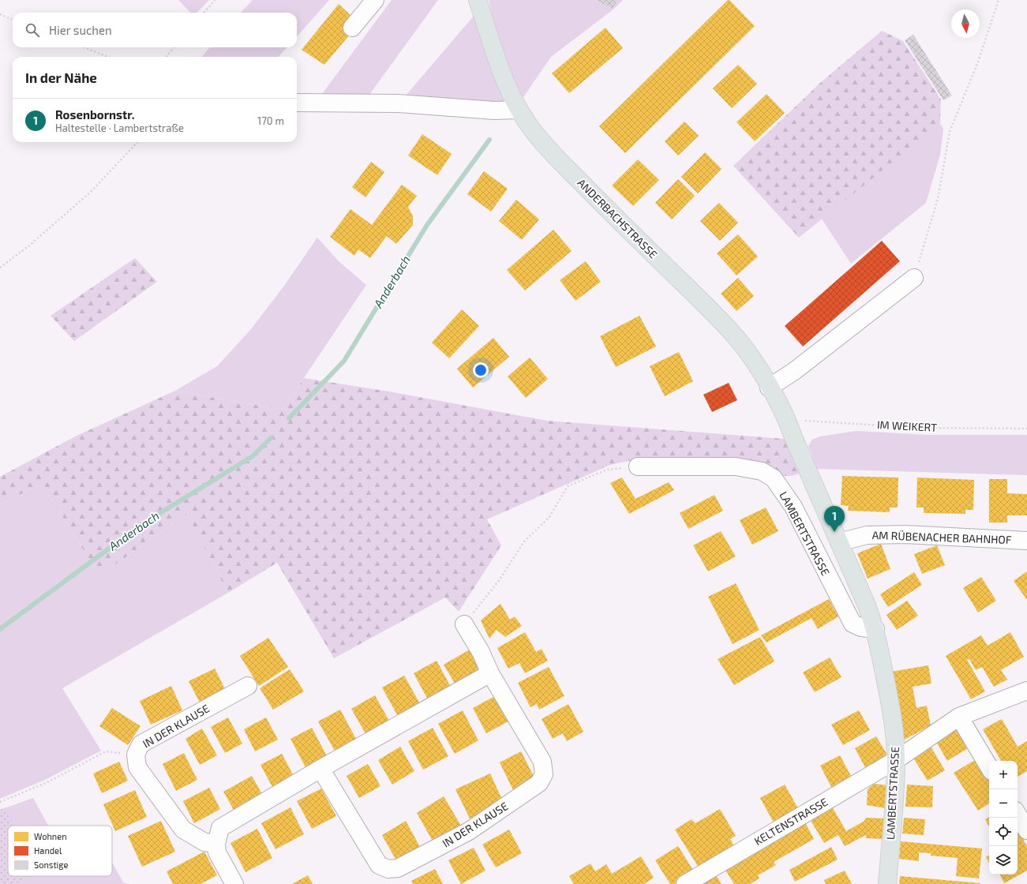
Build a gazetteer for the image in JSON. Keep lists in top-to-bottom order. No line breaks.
{"streets":{"main road":["ANDERBACHSTRASSE","LAMBERTSTRASSE"],"street":["AM RÜBENACHER BAHNHOF","IN DER KLAUSE","KELTENSTRASSE"],"path":["IM WEIKERT"]},"crossings":[["ANDERBACHSTRASSE","IM WEIKERT"],["ANDERBACHSTRASSE","LAMBERTSTRASSE"],["IM WEIKERT","LAMBERTSTRASSE"],["LAMBERTSTRASSE","AM RÜBENACHER BAHNHOF"],["LAMBERTSTRASSE","KELTENSTRASSE"]],"water":["Anderbach"],"legend":["Wohnen","Handel","Sonstige"],"north":"bottom","page":{"search":"Hier suchen","heading":"In der Nähe","list":[{"mark":"1","name":"Rosenbornstr.","note":"Haltestelle · Lambertstraße","value":"170 m"}],"pins":"1","map_buttons":["+","−"]}}
